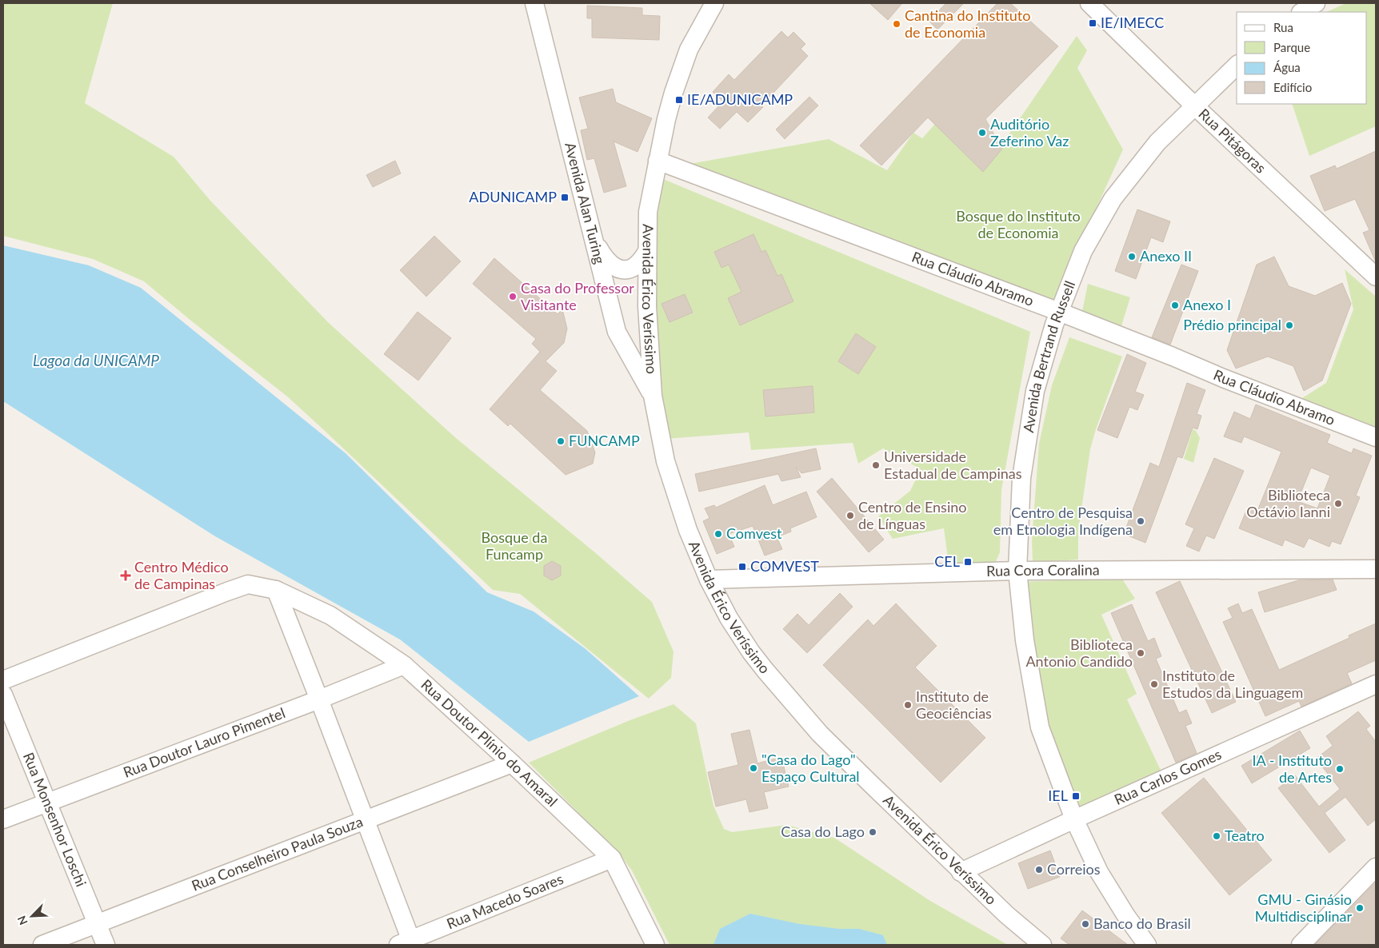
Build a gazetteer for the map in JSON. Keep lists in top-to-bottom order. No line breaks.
{"streets":{"street":["Rua Pitágoras","Avenida Alan Turing","Rua Cláudio Abramo","Avenida Érico Veríssimo","Avenida Bertrand Russell","Rua Cora Coralina","Rua Doutor Lauro Pimentel","Rua Doutor Plínio do Amaral","Rua Carlos Gomes","Rua Monsenhor Loschi","Rua Conselheiro Paula Souza","Rua Macedo Soares"]},"crossings":[["Rua Pitágoras","Avenida Bertrand Russell"],["Avenida Alan Turing","Avenida Érico Veríssimo"],["Rua Cláudio Abramo","Avenida Érico Veríssimo"],["Rua Cláudio Abramo","Avenida Bertrand Russell"],["Avenida Érico Veríssimo","Rua Cora Coralina"],["Avenida Érico Veríssimo","Rua Carlos Gomes"],["Avenida Bertrand Russell","Rua Cora Coralina"],["Avenida Bertrand Russell","Rua Carlos Gomes"],["Rua Doutor Lauro Pimentel","Rua Doutor Plínio do Amaral"],["Rua Doutor Lauro Pimentel","Rua Monsenhor Loschi"],["Rua Doutor Plínio do Amaral","Rua Conselheiro Paula Souza"],["Rua Doutor Plínio do Amaral","Rua Macedo Soares"],["Rua Monsenhor Loschi","Rua Conselheiro Paula Souza"]],"water":["Lagoa da UNICAMP"],"parks":["Bosque do Instituto de Economia","Bosque da Funcamp"],"places":{"transit":["IE/IMECC","IE/ADUNICAMP","ADUNICAMP","CEL","COMVEST","IEL"],"other":["Cantina do Instituto de Economia","Auditório Zeferino Vaz","Anexo II","Casa do Professor Visitante","Anexo I","Prédio principal","FUNCAMP","Universidade Estadual de Campinas","Biblioteca Octávio Ianni","Centro de Ensino de Línguas","Centro de Pesquisa em Etnologia Indígena","Comvest","Biblioteca Antonio Candido","Instituto de Estudos da Linguagem","Instituto de Geociências","\"Casa do Lago\" Espaço Cultural","IA - Instituto de Artes","Casa do Lago","Teatro","Correios","GMU - Ginásio Multidisciplinar","Banco do Brasil"],"health":["Centro Médico de Campinas"]},"legend":["Rua","Parque","Água","Edifício"],"north":"bottom left"}
